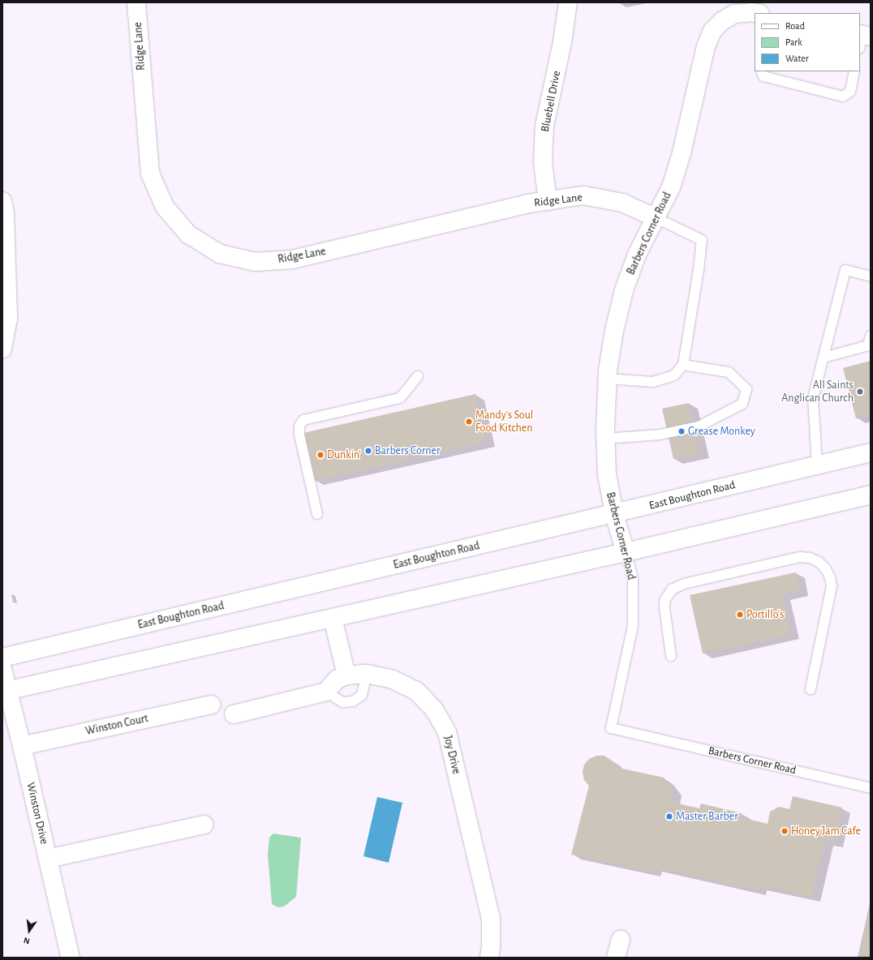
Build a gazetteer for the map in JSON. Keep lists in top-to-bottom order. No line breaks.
{"streets":{"street":["Ridge Lane","Bluebell Drive","Barbers Corner Road","East Boughton Road","Winston Court","Joy Drive","Winston Drive"]},"crossings":[["Ridge Lane","Bluebell Drive"],["Ridge Lane","Barbers Corner Road"],["Barbers Corner Road","East Boughton Road"],["Winston Court","Winston Drive"]],"places":["All Saints Anglican Church","Mandy's Soul Food Kitchen","Grease Monkey","Barbers Corner","Dunkin'","Portillo's","Master Barber","Honey Jam Cafe"],"legend":["Road","Park","Water"],"north":"bottom"}
